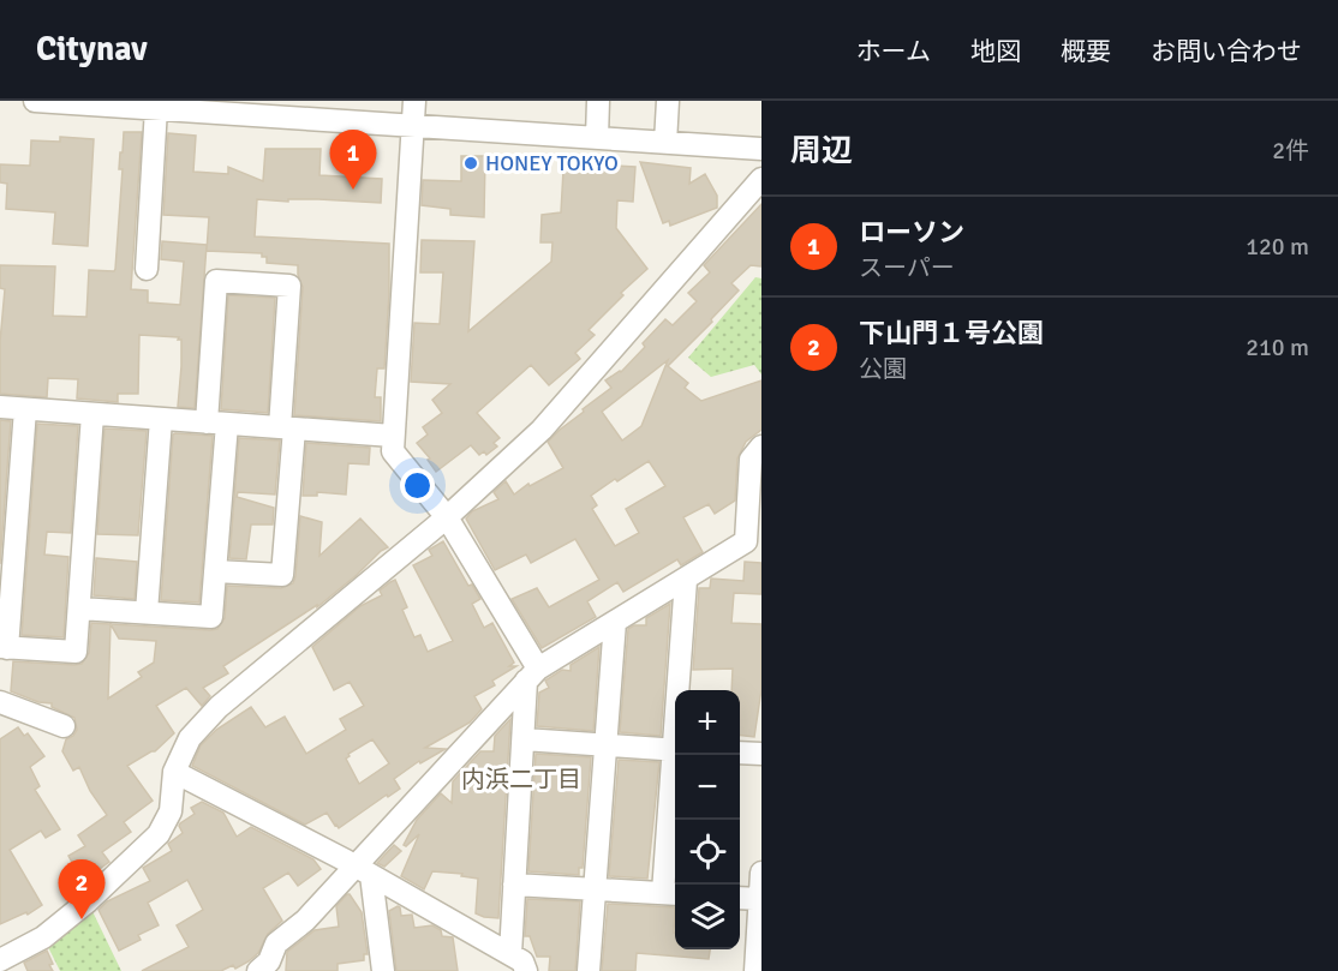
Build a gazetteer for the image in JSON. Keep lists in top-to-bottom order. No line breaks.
{"districts":["内浜二丁目"],"places":["HONEY TOKYO"],"page":{"header":"Citynav","nav":["ホーム","地図","概要","お問い合わせ"],"heading":["周辺","2件"],"pins":["1","2"],"list":[{"mark":"1","name":"ローソン","note":"スーパー","value":"120 m"},{"mark":"2","name":"下山門１号公園","note":"公園","value":"210 m"}],"map_buttons":["+","−"]}}
